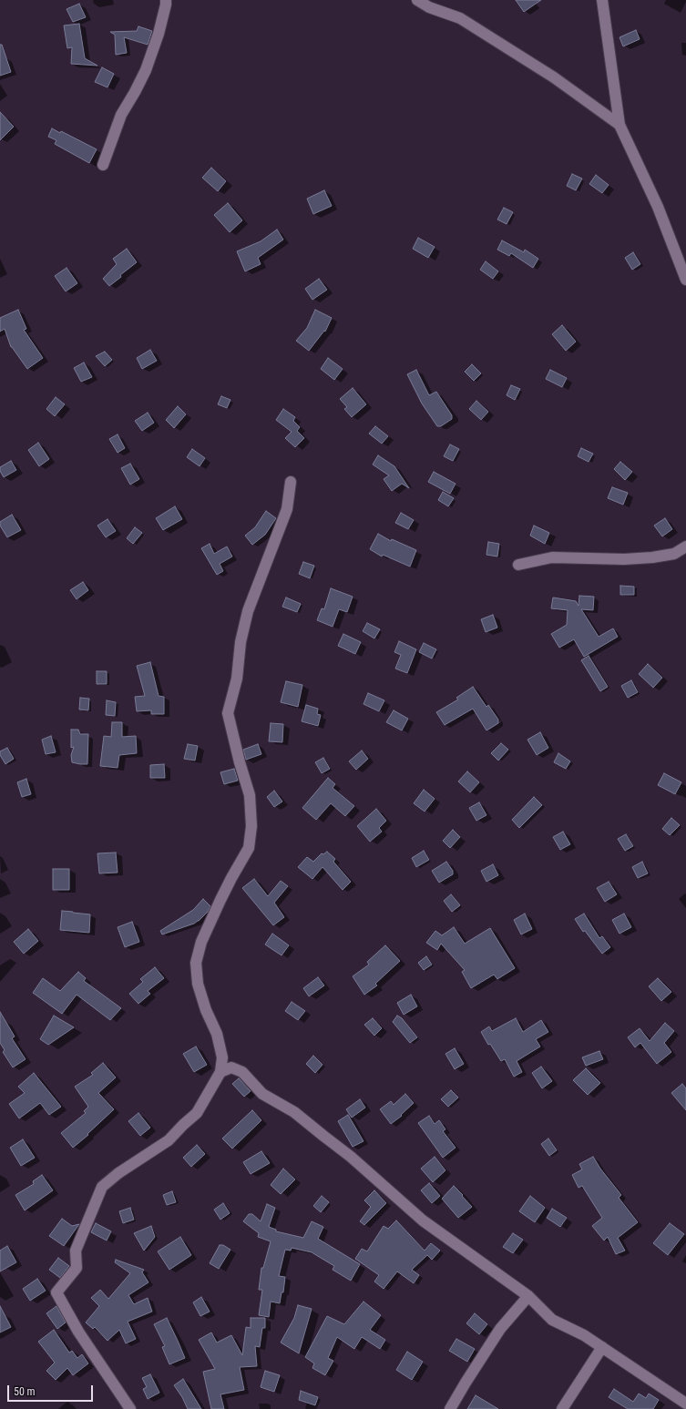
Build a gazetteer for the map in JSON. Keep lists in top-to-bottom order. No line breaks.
{"scale_bar":"50 m"}
